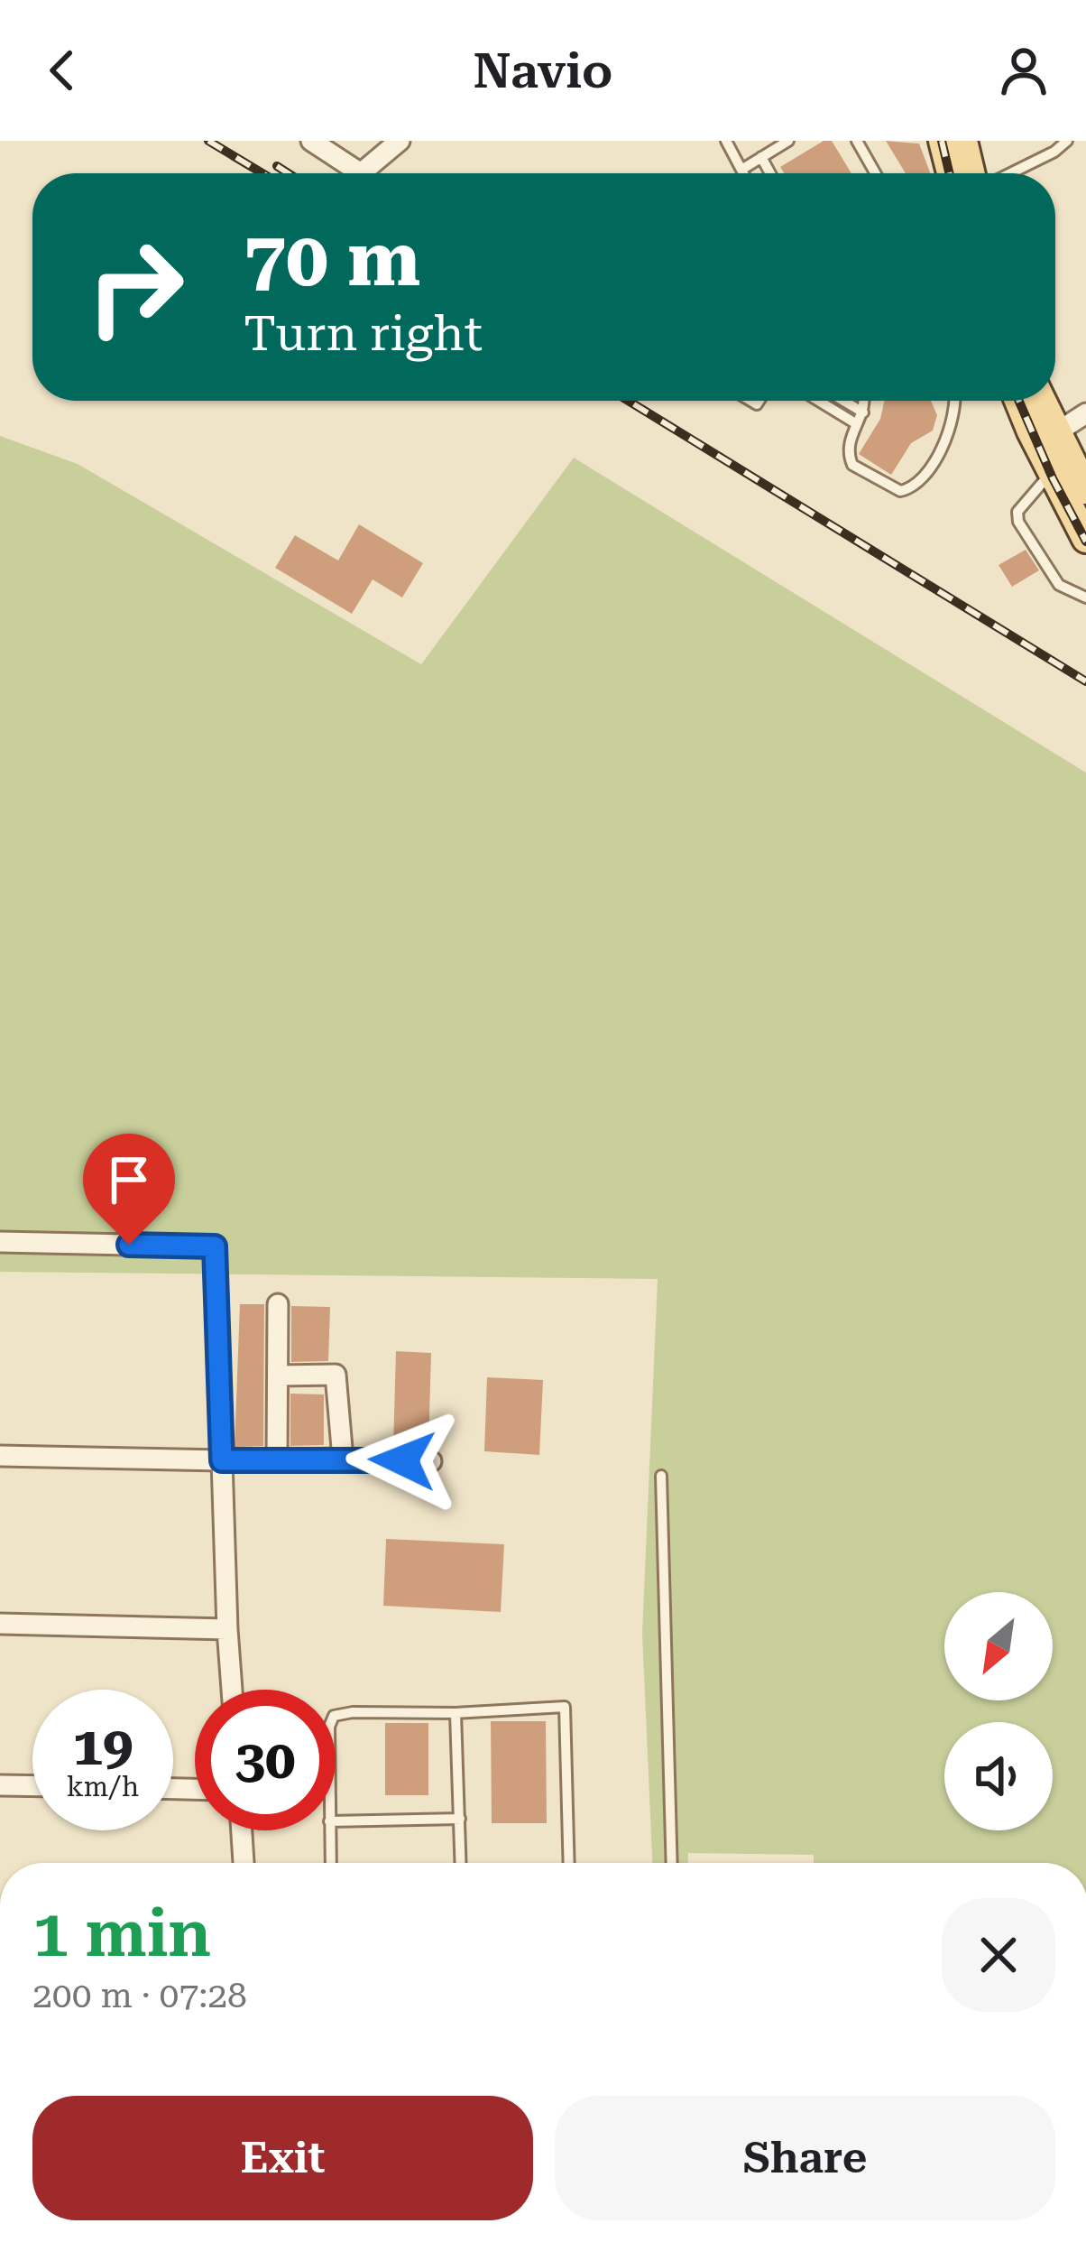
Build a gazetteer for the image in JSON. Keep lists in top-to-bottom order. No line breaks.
{"north":"bottom left","page":{"header":"Navio","turn":["70 m","Turn right"],"speed":"19 km/h","limit":"30","heading":["1 min","200 m · 07:28"],"buttons":["Exit","Share"]}}
